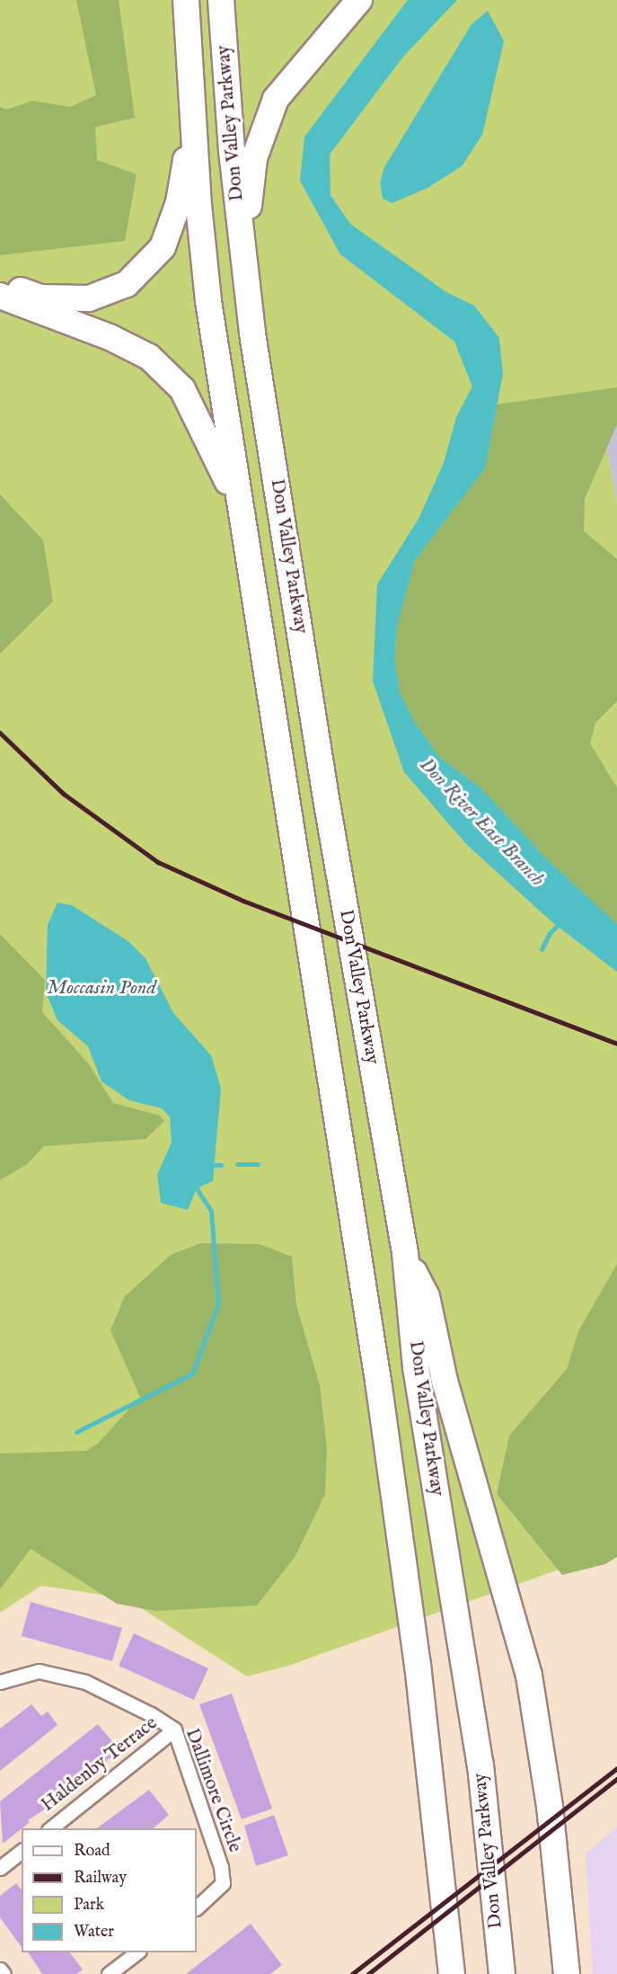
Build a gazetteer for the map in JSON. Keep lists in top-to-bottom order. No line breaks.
{"streets":{"highway":["Don Valley Parkway"],"street":["Haldenby Terrace","Dallimore Circle"]},"crossings":[["Haldenby Terrace","Dallimore Circle"]],"water":["Don River East Branch","Moccasin Pond"],"legend":["Road","Railway","Park","Water"]}
